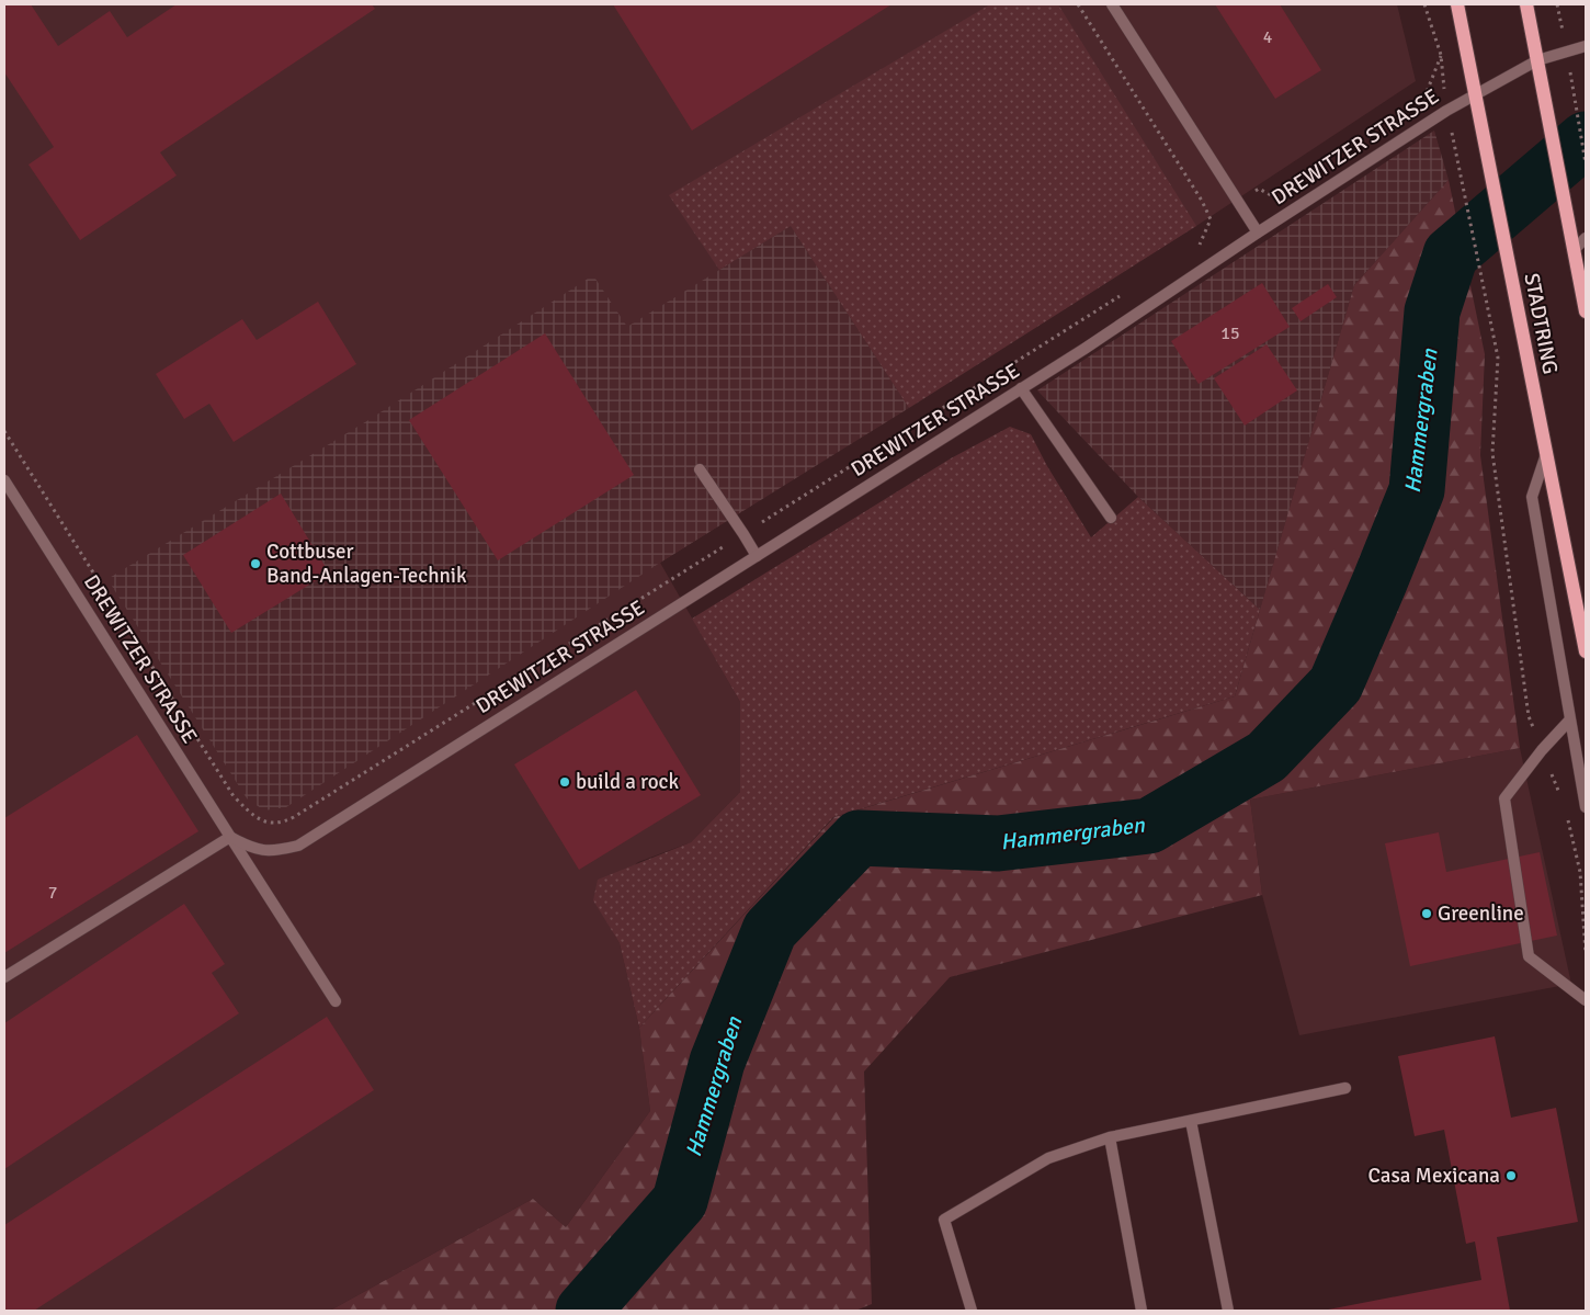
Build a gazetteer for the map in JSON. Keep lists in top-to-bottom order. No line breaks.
{"streets":{"main road":["STADTRING"],"street":["DREWITZER STRASSE"]},"crossings":[["DREWITZER STRASSE","STADTRING"]],"water":["Hammergraben"],"places":["Cottbuser Band-Anlagen-Technik","build a rock","Greenline","Casa Mexicana"],"house_numbers":["4","15","7"]}
